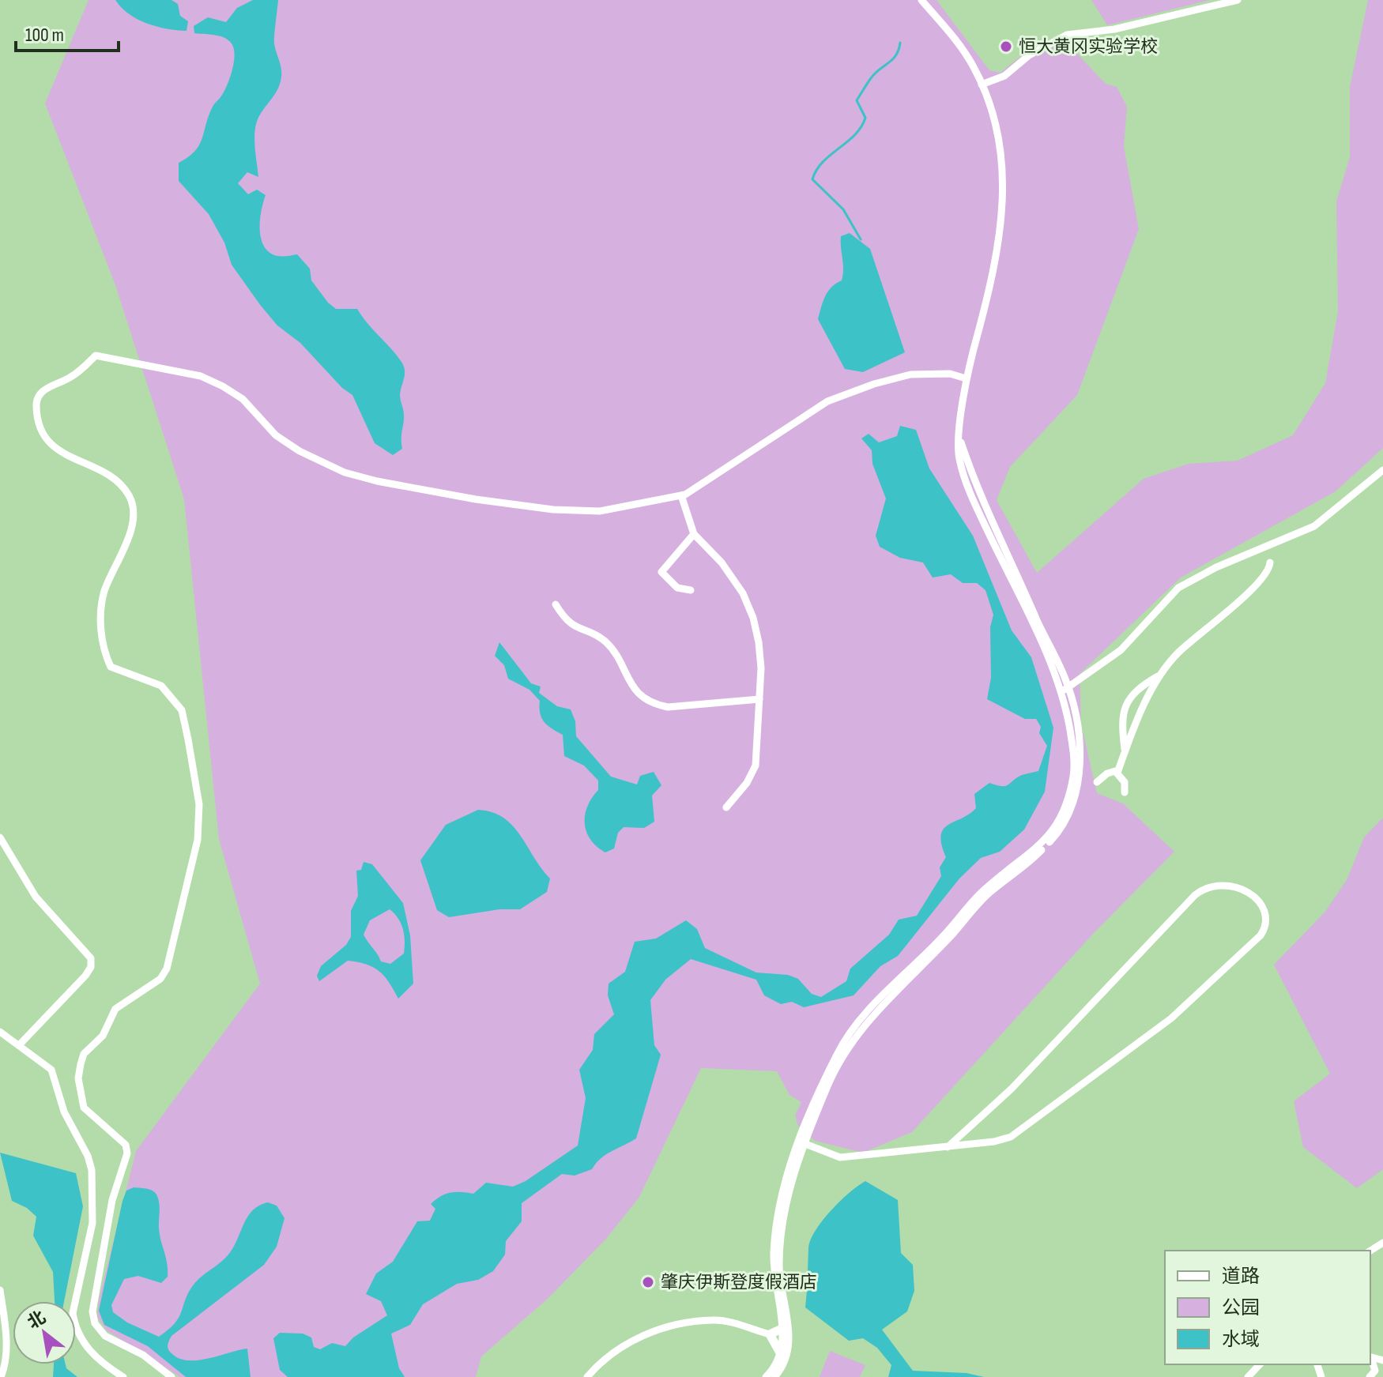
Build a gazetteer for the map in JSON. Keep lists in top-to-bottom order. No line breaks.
{"places":["恒大黄冈实验学校","肇庆伊斯登度假酒店"],"legend":["道路","公园","水域"],"scale_bar":"100 m","north":"top left"}
